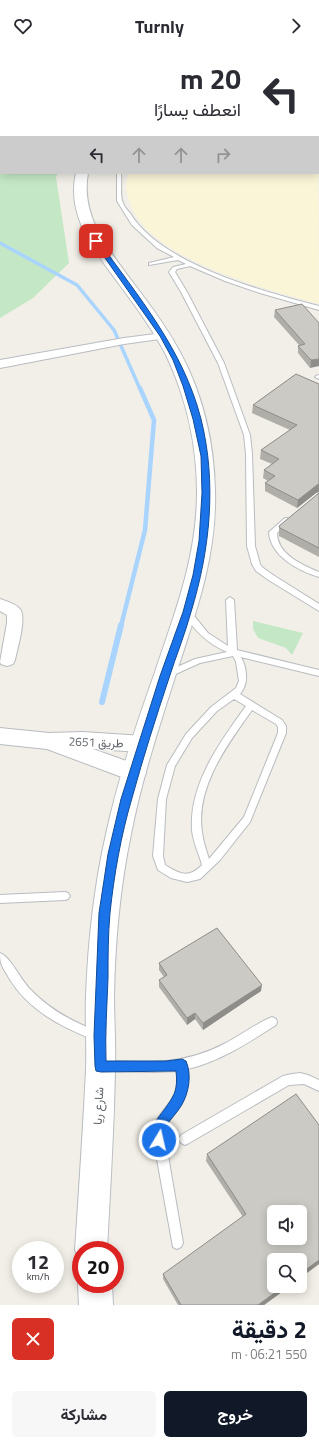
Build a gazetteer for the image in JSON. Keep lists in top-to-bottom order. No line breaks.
{"streets":{"main road":["شارع ريا"],"street":["طريق 2651"]},"crossings":[["طريق 2651","شارع ريا"]],"page":{"header":"Turnly","turn":["20 m","انعطف يسارًا"],"speed":"12 km/h","limit":"20","heading":["2 دقيقة","550 m · 06:21"],"buttons":["خروج","مشاركة"]}}
